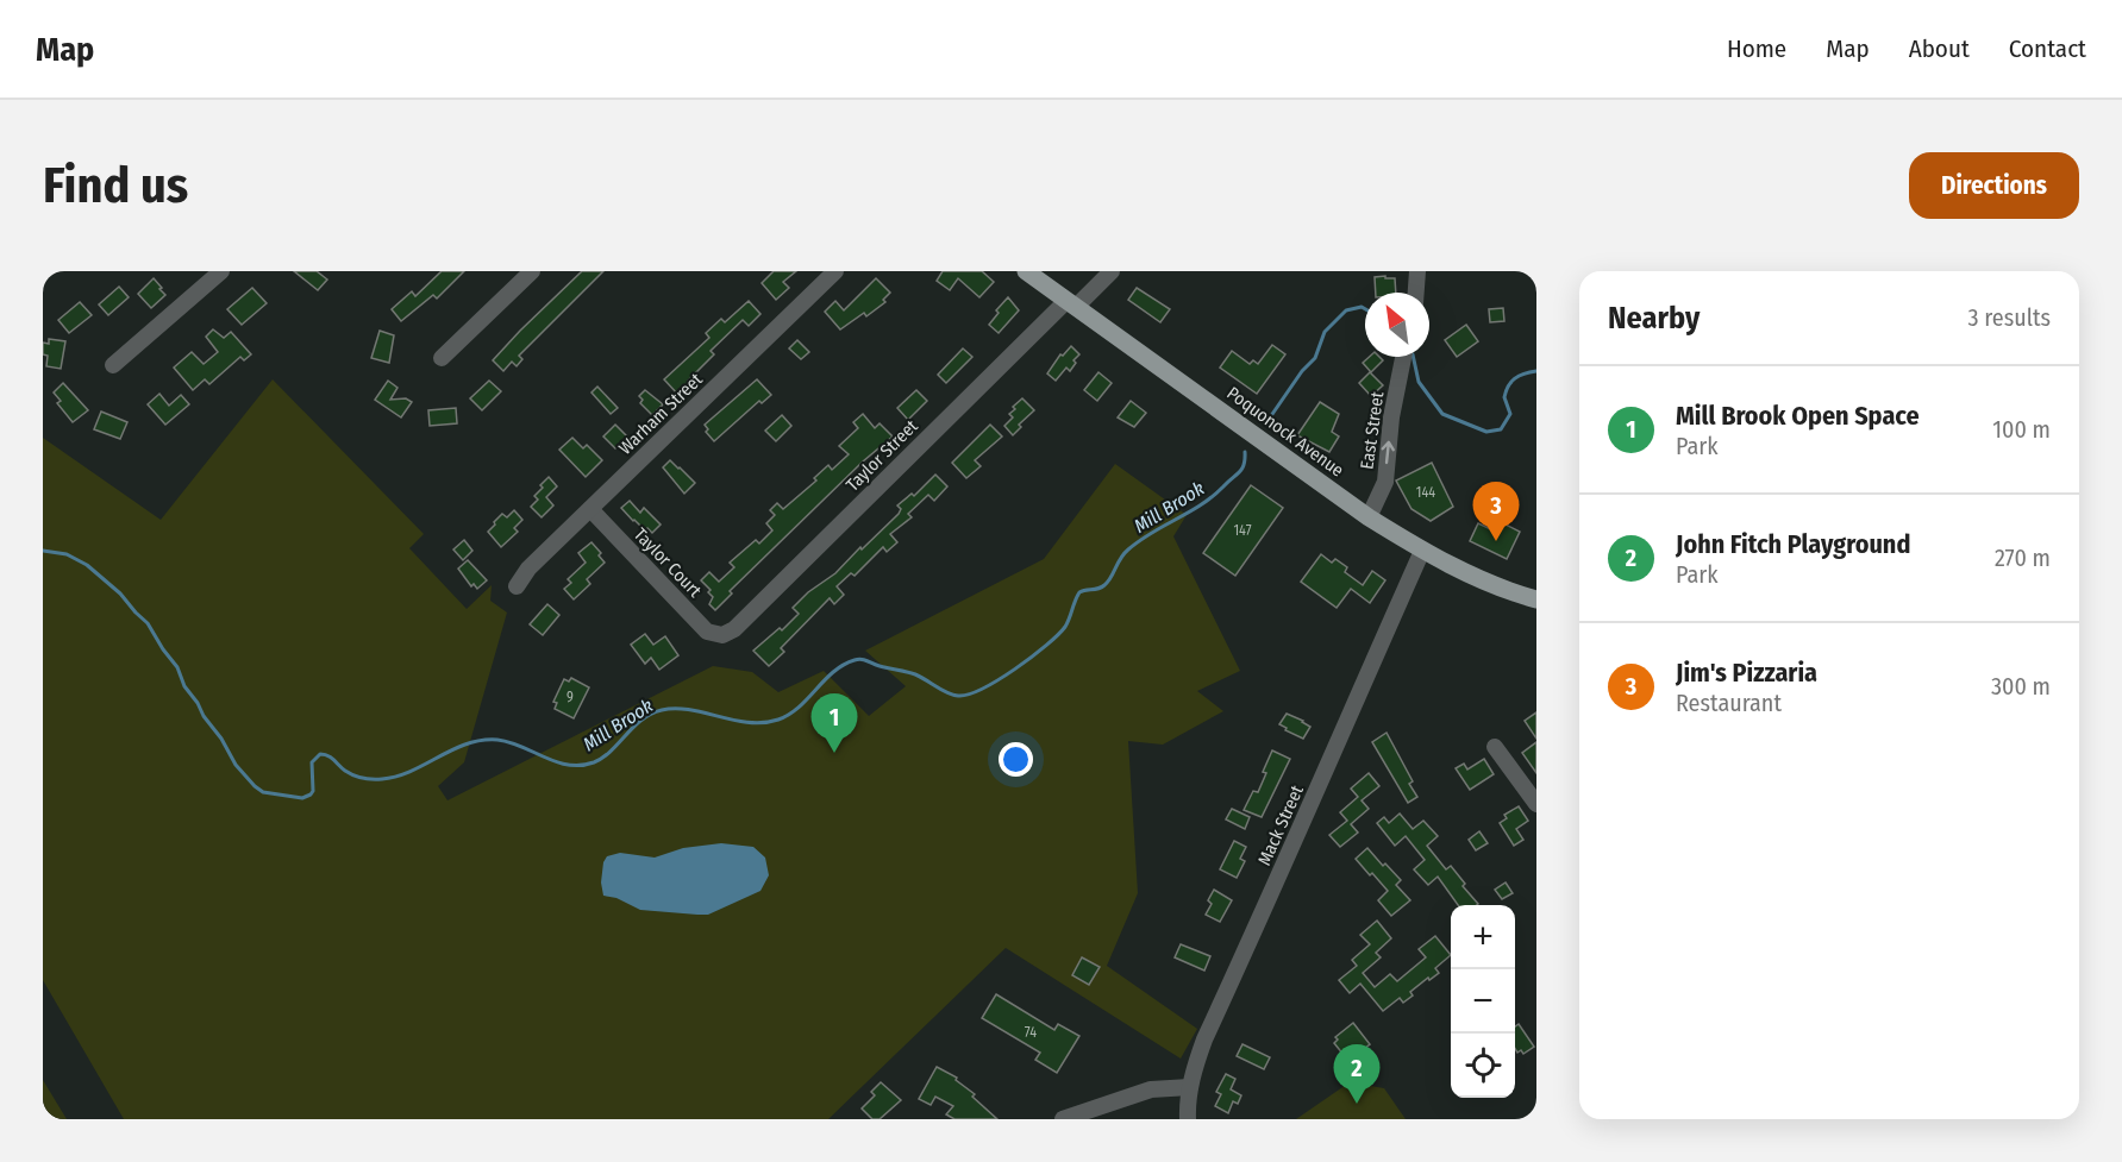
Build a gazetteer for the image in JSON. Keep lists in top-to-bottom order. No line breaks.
{"streets":{"main road":["Poquonock Avenue"],"street":["Warham Street","East Street","Taylor Street","Taylor Court","Mack Street"]},"crossings":[["Warham Street","Taylor Court"],["East Street","Poquonock Avenue"],["Poquonock Avenue","Taylor Street"],["Poquonock Avenue","Mack Street"],["Taylor Street","Taylor Court"]],"one_way":["East Street"],"water":["Mill Brook"],"house_numbers":["144","147","9","74"],"north":"top left","page":{"header":"Map","nav":["Home","Map","About","Contact"],"buttons":"Directions","title":"Find us","heading":["Nearby","3 results"],"list":[{"mark":"1","name":"Mill Brook Open Space","note":"Park","value":"100 m"},{"mark":"2","name":"John Fitch Playground","note":"Park","value":"270 m"},{"mark":"3","name":"Jim's Pizzaria","note":"Restaurant","value":"300 m"}],"pins":["3","1","2"],"map_buttons":["+","−"]}}
